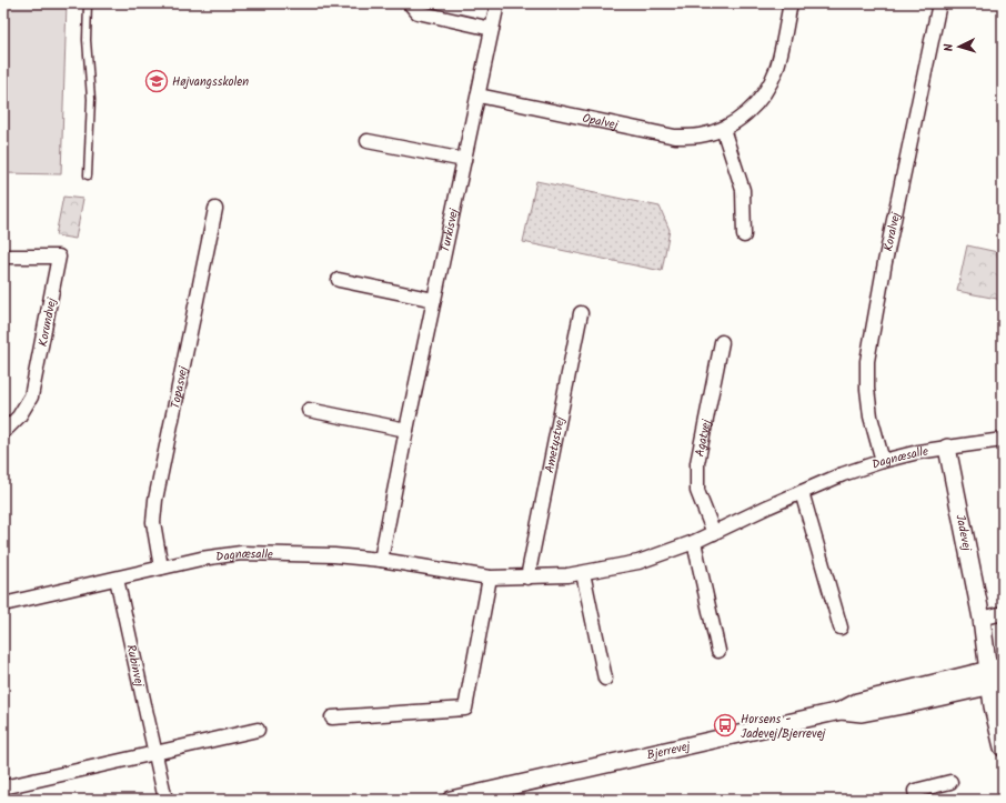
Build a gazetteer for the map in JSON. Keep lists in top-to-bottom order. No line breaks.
{"streets":{"street":["Opalvej","Turkisvej","Koralvej","Korundvej","Topasvej","Agatvej","Ametystvej","Dagnæsalle","Jadevej","Rubinvej","Bjerrevej"]},"crossings":[["Opalvej","Turkisvej"],["Turkisvej","Dagnæsalle"],["Koralvej","Dagnæsalle"],["Topasvej","Dagnæsalle"],["Agatvej","Dagnæsalle"],["Ametystvej","Dagnæsalle"],["Dagnæsalle","Jadevej"],["Dagnæsalle","Rubinvej"],["Jadevej","Bjerrevej"]],"places":{"school or university":["Højvangsskolen"],"bus stop":["Horsens - Jadevej/Bjerrevej"]},"north":"left"}
